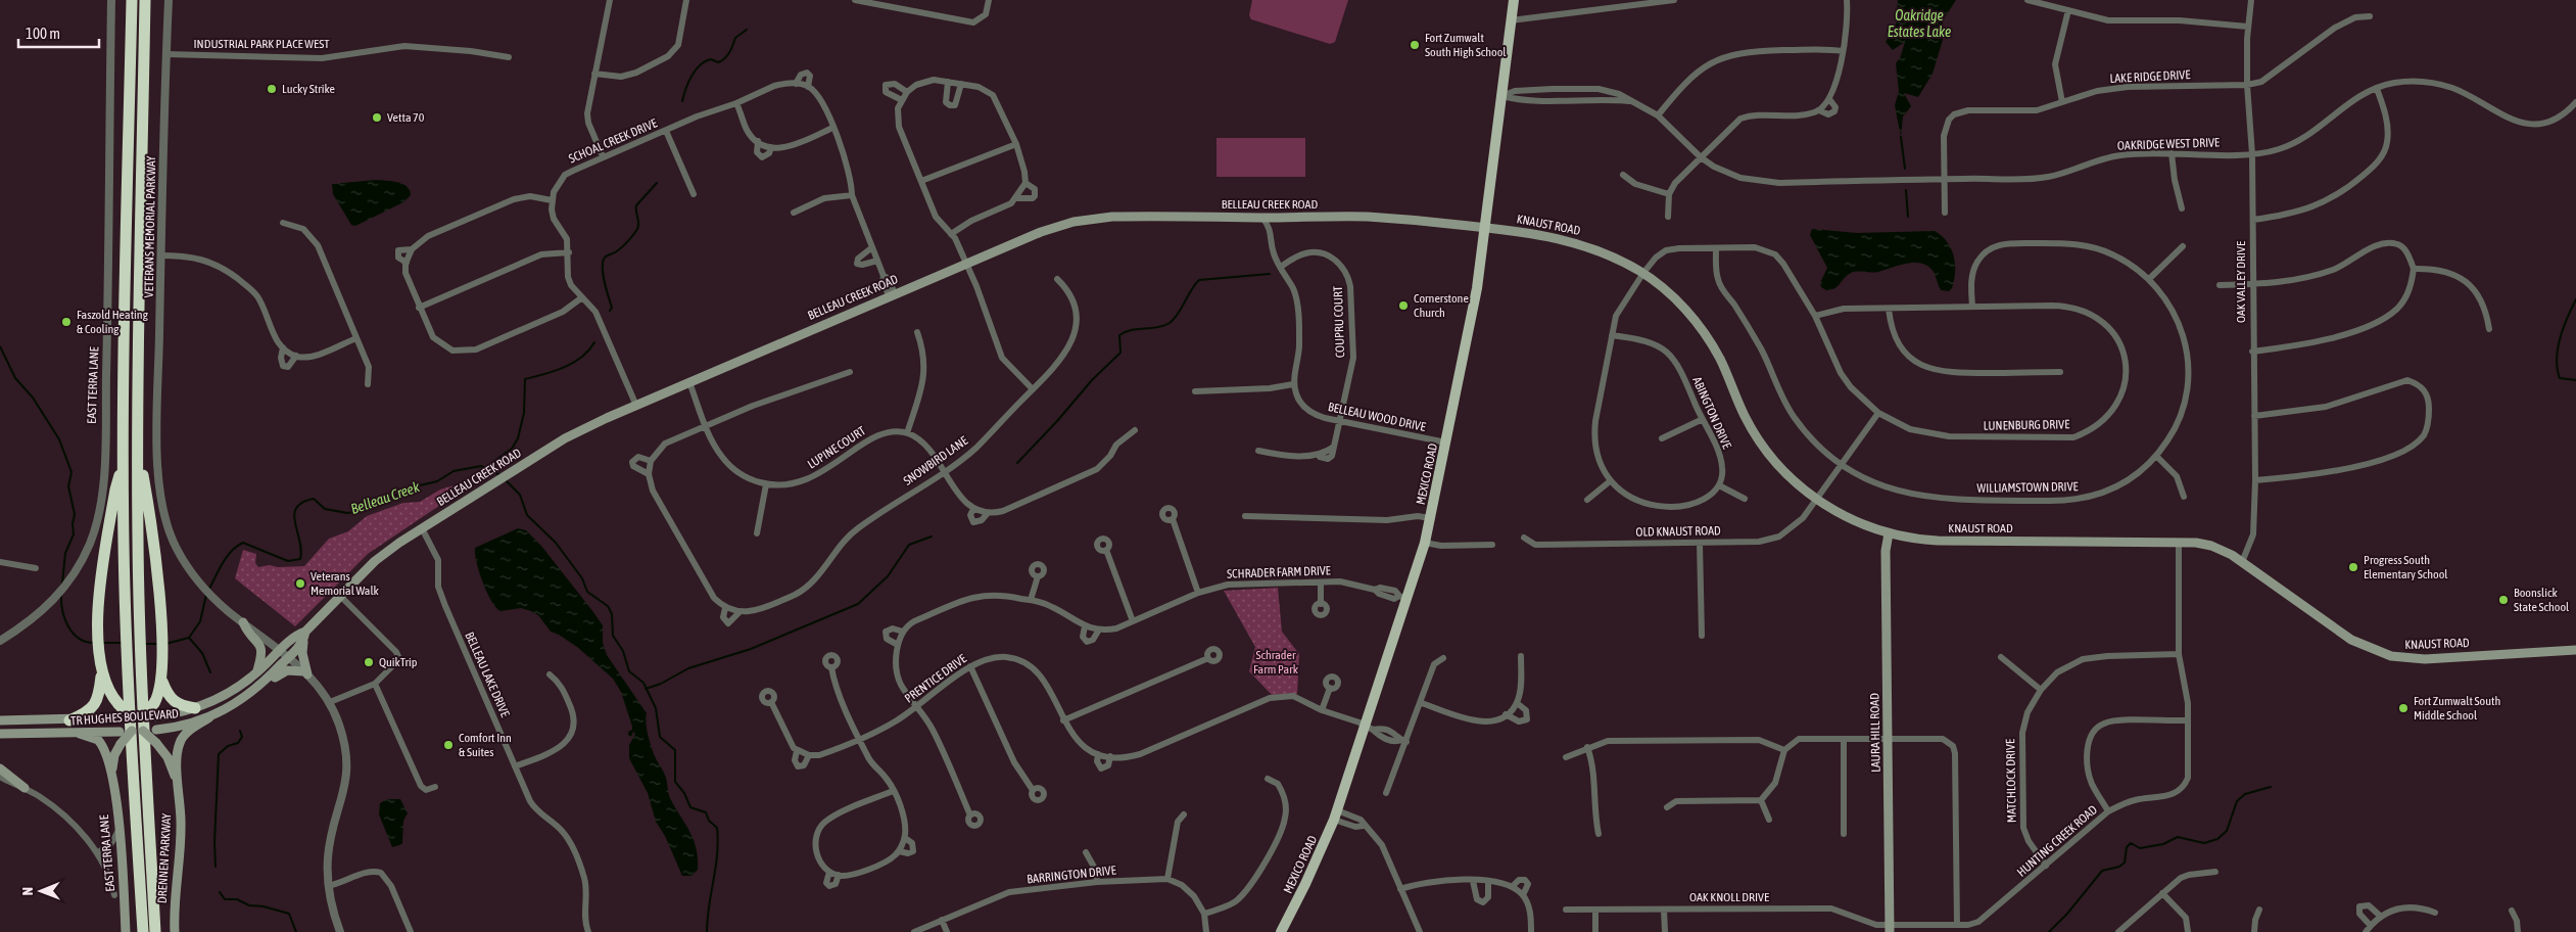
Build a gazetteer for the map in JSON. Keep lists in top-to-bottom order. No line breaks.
{"streets":{"main road":["BELLEAU CREEK ROAD","KNAUST ROAD","EAST TERRA LANE","MEXICO ROAD","TR HUGHES BOULEVARD","LAURA HILL ROAD","DRENNEN PARKWAY"],"street":["INDUSTRIAL PARK PLACE WEST","LAKE RIDGE DRIVE","SCHOAL CREEK DRIVE","OAKRIDGE WEST DRIVE","VETERANS MEMORIAL PARKWAY","OAK VALLEY DRIVE","COUPRU COURT","ABINGTON DRIVE","BELLEAU WOOD DRIVE","LUNENBURG DRIVE","LUPINE COURT","SNOWBIRD LANE","WILLIAMSTOWN DRIVE","OLD KNAUST ROAD","SCHRADER FARM DRIVE","BELLEAU LAKE DRIVE","PRENTICE DRIVE","MATCHLOCK DRIVE","HUNTING CREEK ROAD","BARRINGTON DRIVE","OAK KNOLL DRIVE"]},"crossings":[["INDUSTRIAL PARK PLACE WEST","VETERANS MEMORIAL PARKWAY"],["LAKE RIDGE DRIVE","OAKRIDGE WEST DRIVE"],["LAKE RIDGE DRIVE","OAK VALLEY DRIVE"],["SCHOAL CREEK DRIVE","BELLEAU CREEK ROAD"],["OAKRIDGE WEST DRIVE","OAK VALLEY DRIVE"],["OAKRIDGE WEST DRIVE","MEXICO ROAD"],["BELLEAU CREEK ROAD","KNAUST ROAD"],["BELLEAU CREEK ROAD","VETERANS MEMORIAL PARKWAY"],["BELLEAU CREEK ROAD","LUPINE COURT"],["BELLEAU CREEK ROAD","MEXICO ROAD"],["BELLEAU CREEK ROAD","BELLEAU LAKE DRIVE"],["BELLEAU CREEK ROAD","TR HUGHES BOULEVARD"],["KNAUST ROAD","OAK VALLEY DRIVE"],["KNAUST ROAD","LUNENBURG DRIVE"],["KNAUST ROAD","MEXICO ROAD"],["KNAUST ROAD","OLD KNAUST ROAD"],["KNAUST ROAD","LAURA HILL ROAD"],["KNAUST ROAD","HUNTING CREEK ROAD"],["VETERANS MEMORIAL PARKWAY","TR HUGHES BOULEVARD"],["COUPRU COURT","BELLEAU WOOD DRIVE"],["BELLEAU WOOD DRIVE","MEXICO ROAD"],["LUNENBURG DRIVE","WILLIAMSTOWN DRIVE"],["LUNENBURG DRIVE","OLD KNAUST ROAD"],["LUPINE COURT","SNOWBIRD LANE"],["MEXICO ROAD","SCHRADER FARM DRIVE"],["MEXICO ROAD","PRENTICE DRIVE"],["WILLIAMSTOWN DRIVE","OLD KNAUST ROAD"],["SCHRADER FARM DRIVE","PRENTICE DRIVE"],["LAURA HILL ROAD","HUNTING CREEK ROAD"],["LAURA HILL ROAD","OAK KNOLL DRIVE"],["MATCHLOCK DRIVE","HUNTING CREEK ROAD"],["HUNTING CREEK ROAD","OAK KNOLL DRIVE"]],"water":["Oakridge Estates Lake","Belleau Creek"],"parks":["Schrader Farm Park"],"places":["Fort Zumwalt South High School","Lucky Strike","Vetta 70","Cornerstone Church","Faszold Heating & Cooling","Progress South Elementary School","Veterans Memorial Walk","Boonslick State School","QuikTrip","Fort Zumwalt South Middle School","Comfort Inn & Suites"],"scale_bar":"100 m","north":"left"}
